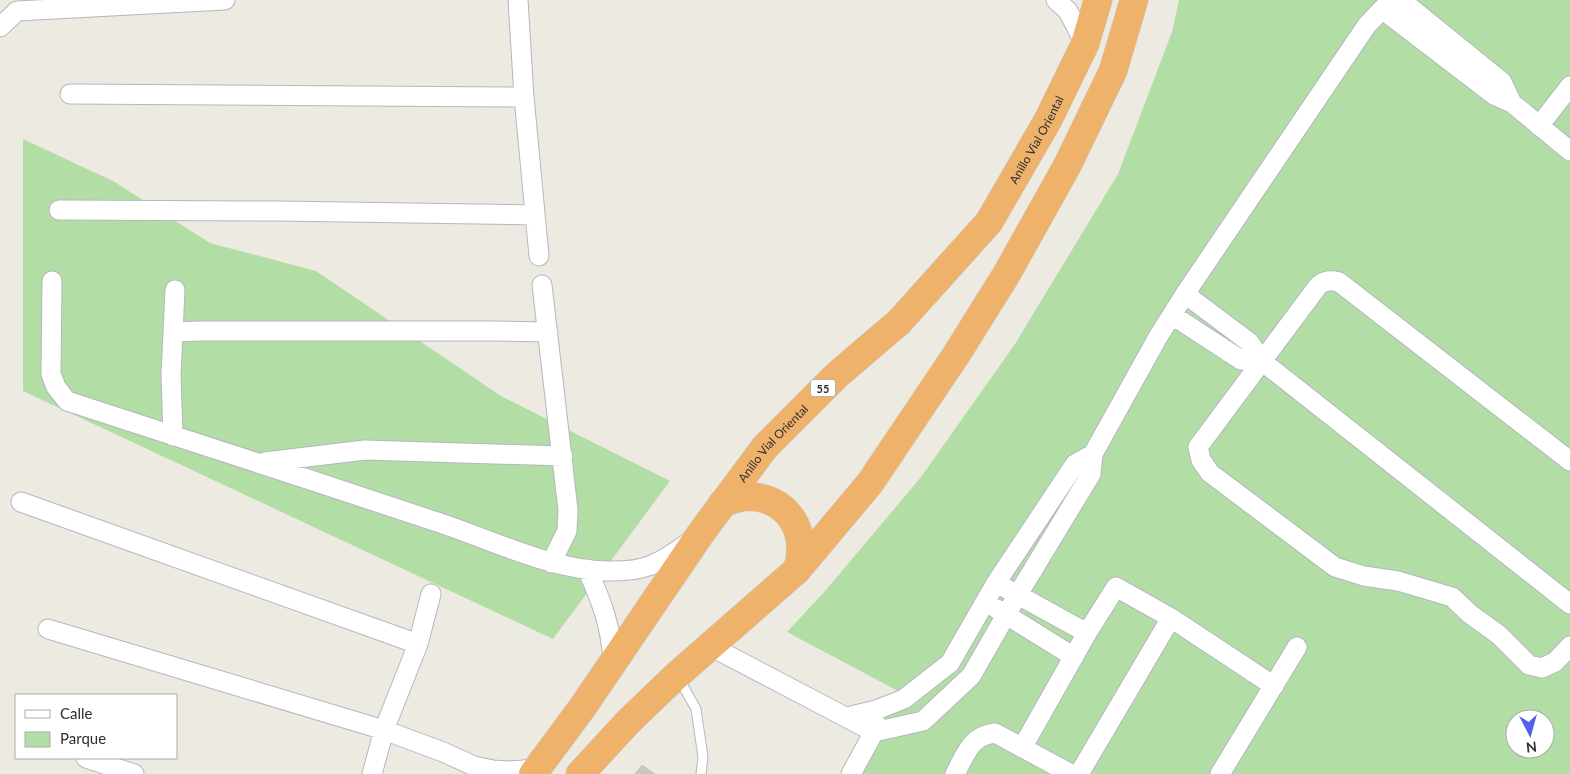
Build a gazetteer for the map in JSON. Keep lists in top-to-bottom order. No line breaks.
{"streets":{"highway":["Anillo Vial Oriental","55"]},"legend":["Calle","Parque"],"north":"bottom"}
